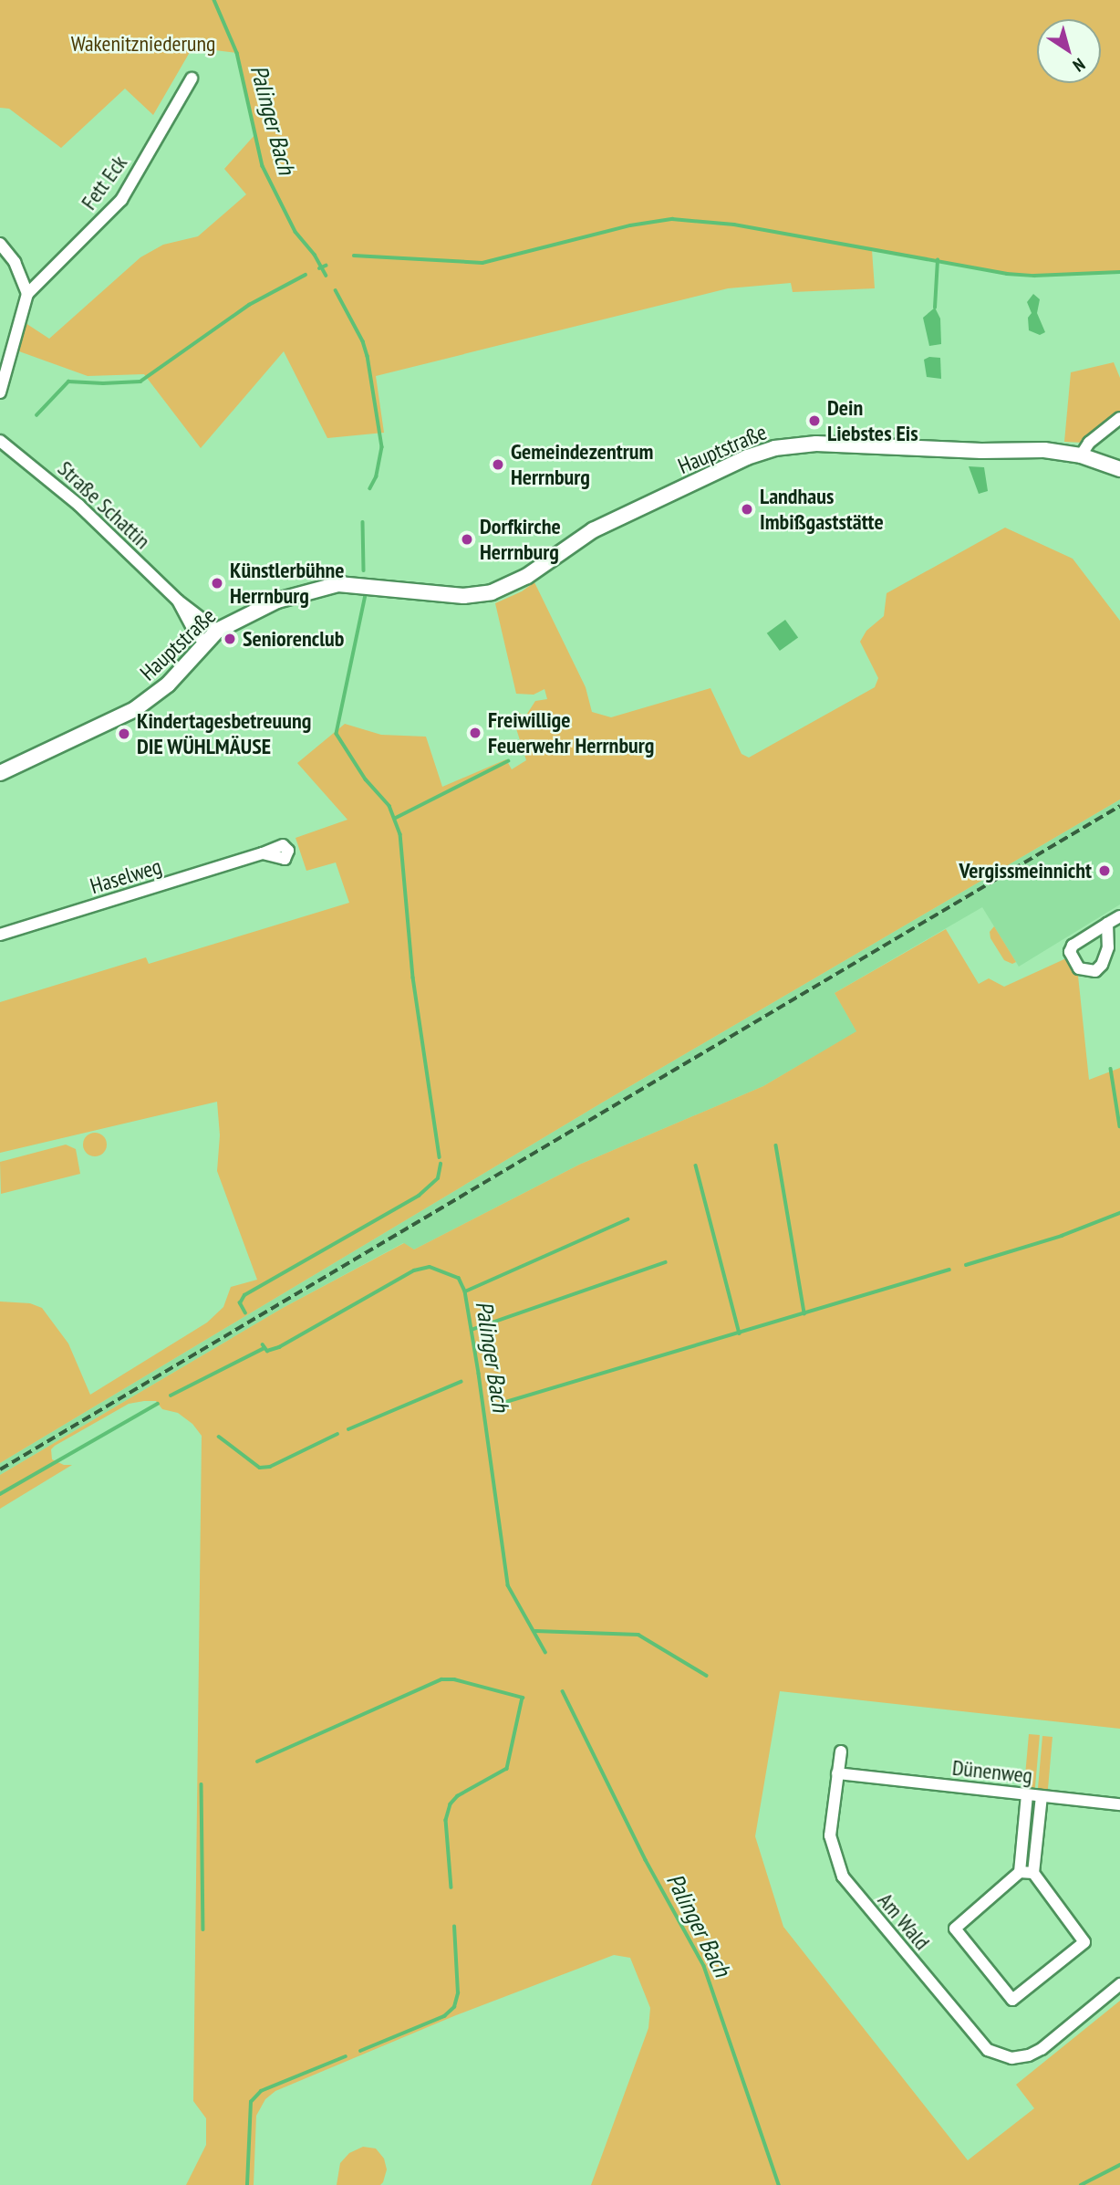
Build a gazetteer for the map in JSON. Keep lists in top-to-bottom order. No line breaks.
{"streets":{"main road":["Hauptstraße"],"street":["Fett Eck","Straße Schattin","Haselweg","Dünenweg","Am Wald"]},"crossings":[["Hauptstraße","Straße Schattin"],["Dünenweg","Am Wald"]],"water":["Palinger Bach"],"parks":["Wakenitzniederung"],"places":["Dein Liebstes Eis","Gemeindezentrum Herrnburg","Landhaus Imbißgaststätte","Dorfkirche Herrnburg","Künstlerbühne Herrnburg","Seniorenclub","Freiwillige Feuerwehr Herrnburg","Kindertagesbetreuung DIE WÜHLMÄUSE","Vergissmeinnicht"],"north":"bottom right"}
